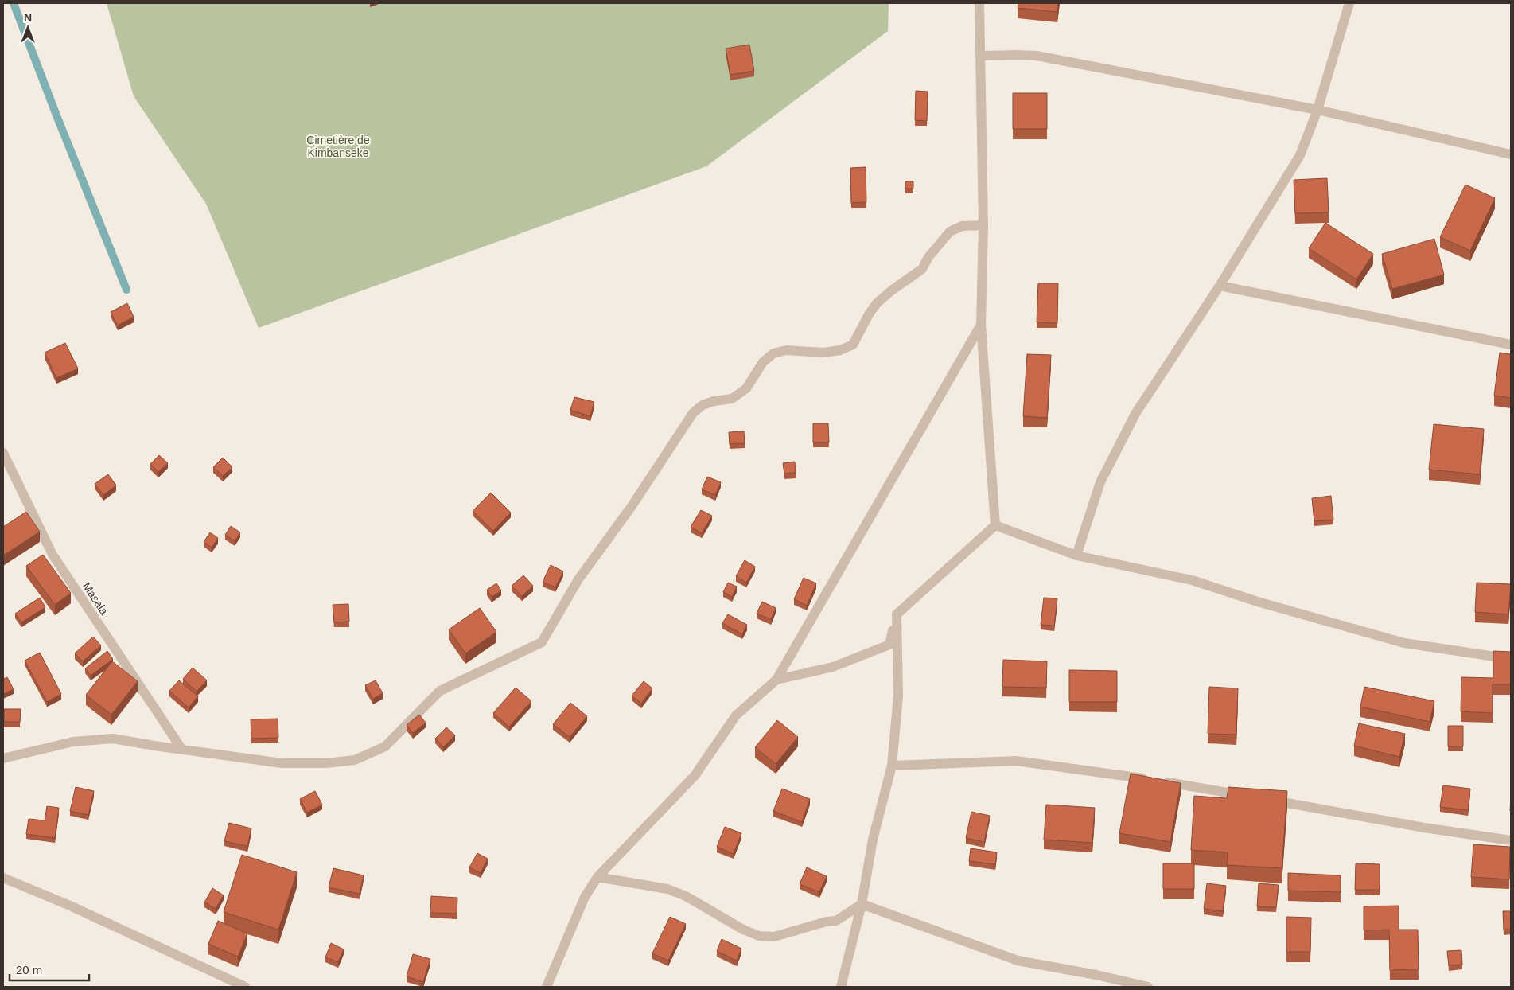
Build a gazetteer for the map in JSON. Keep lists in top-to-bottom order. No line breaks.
{"streets":{"street":["Masala"]},"parks":["Cimetière de Kimbanseke"],"scale_bar":"20 m","north":"top"}
